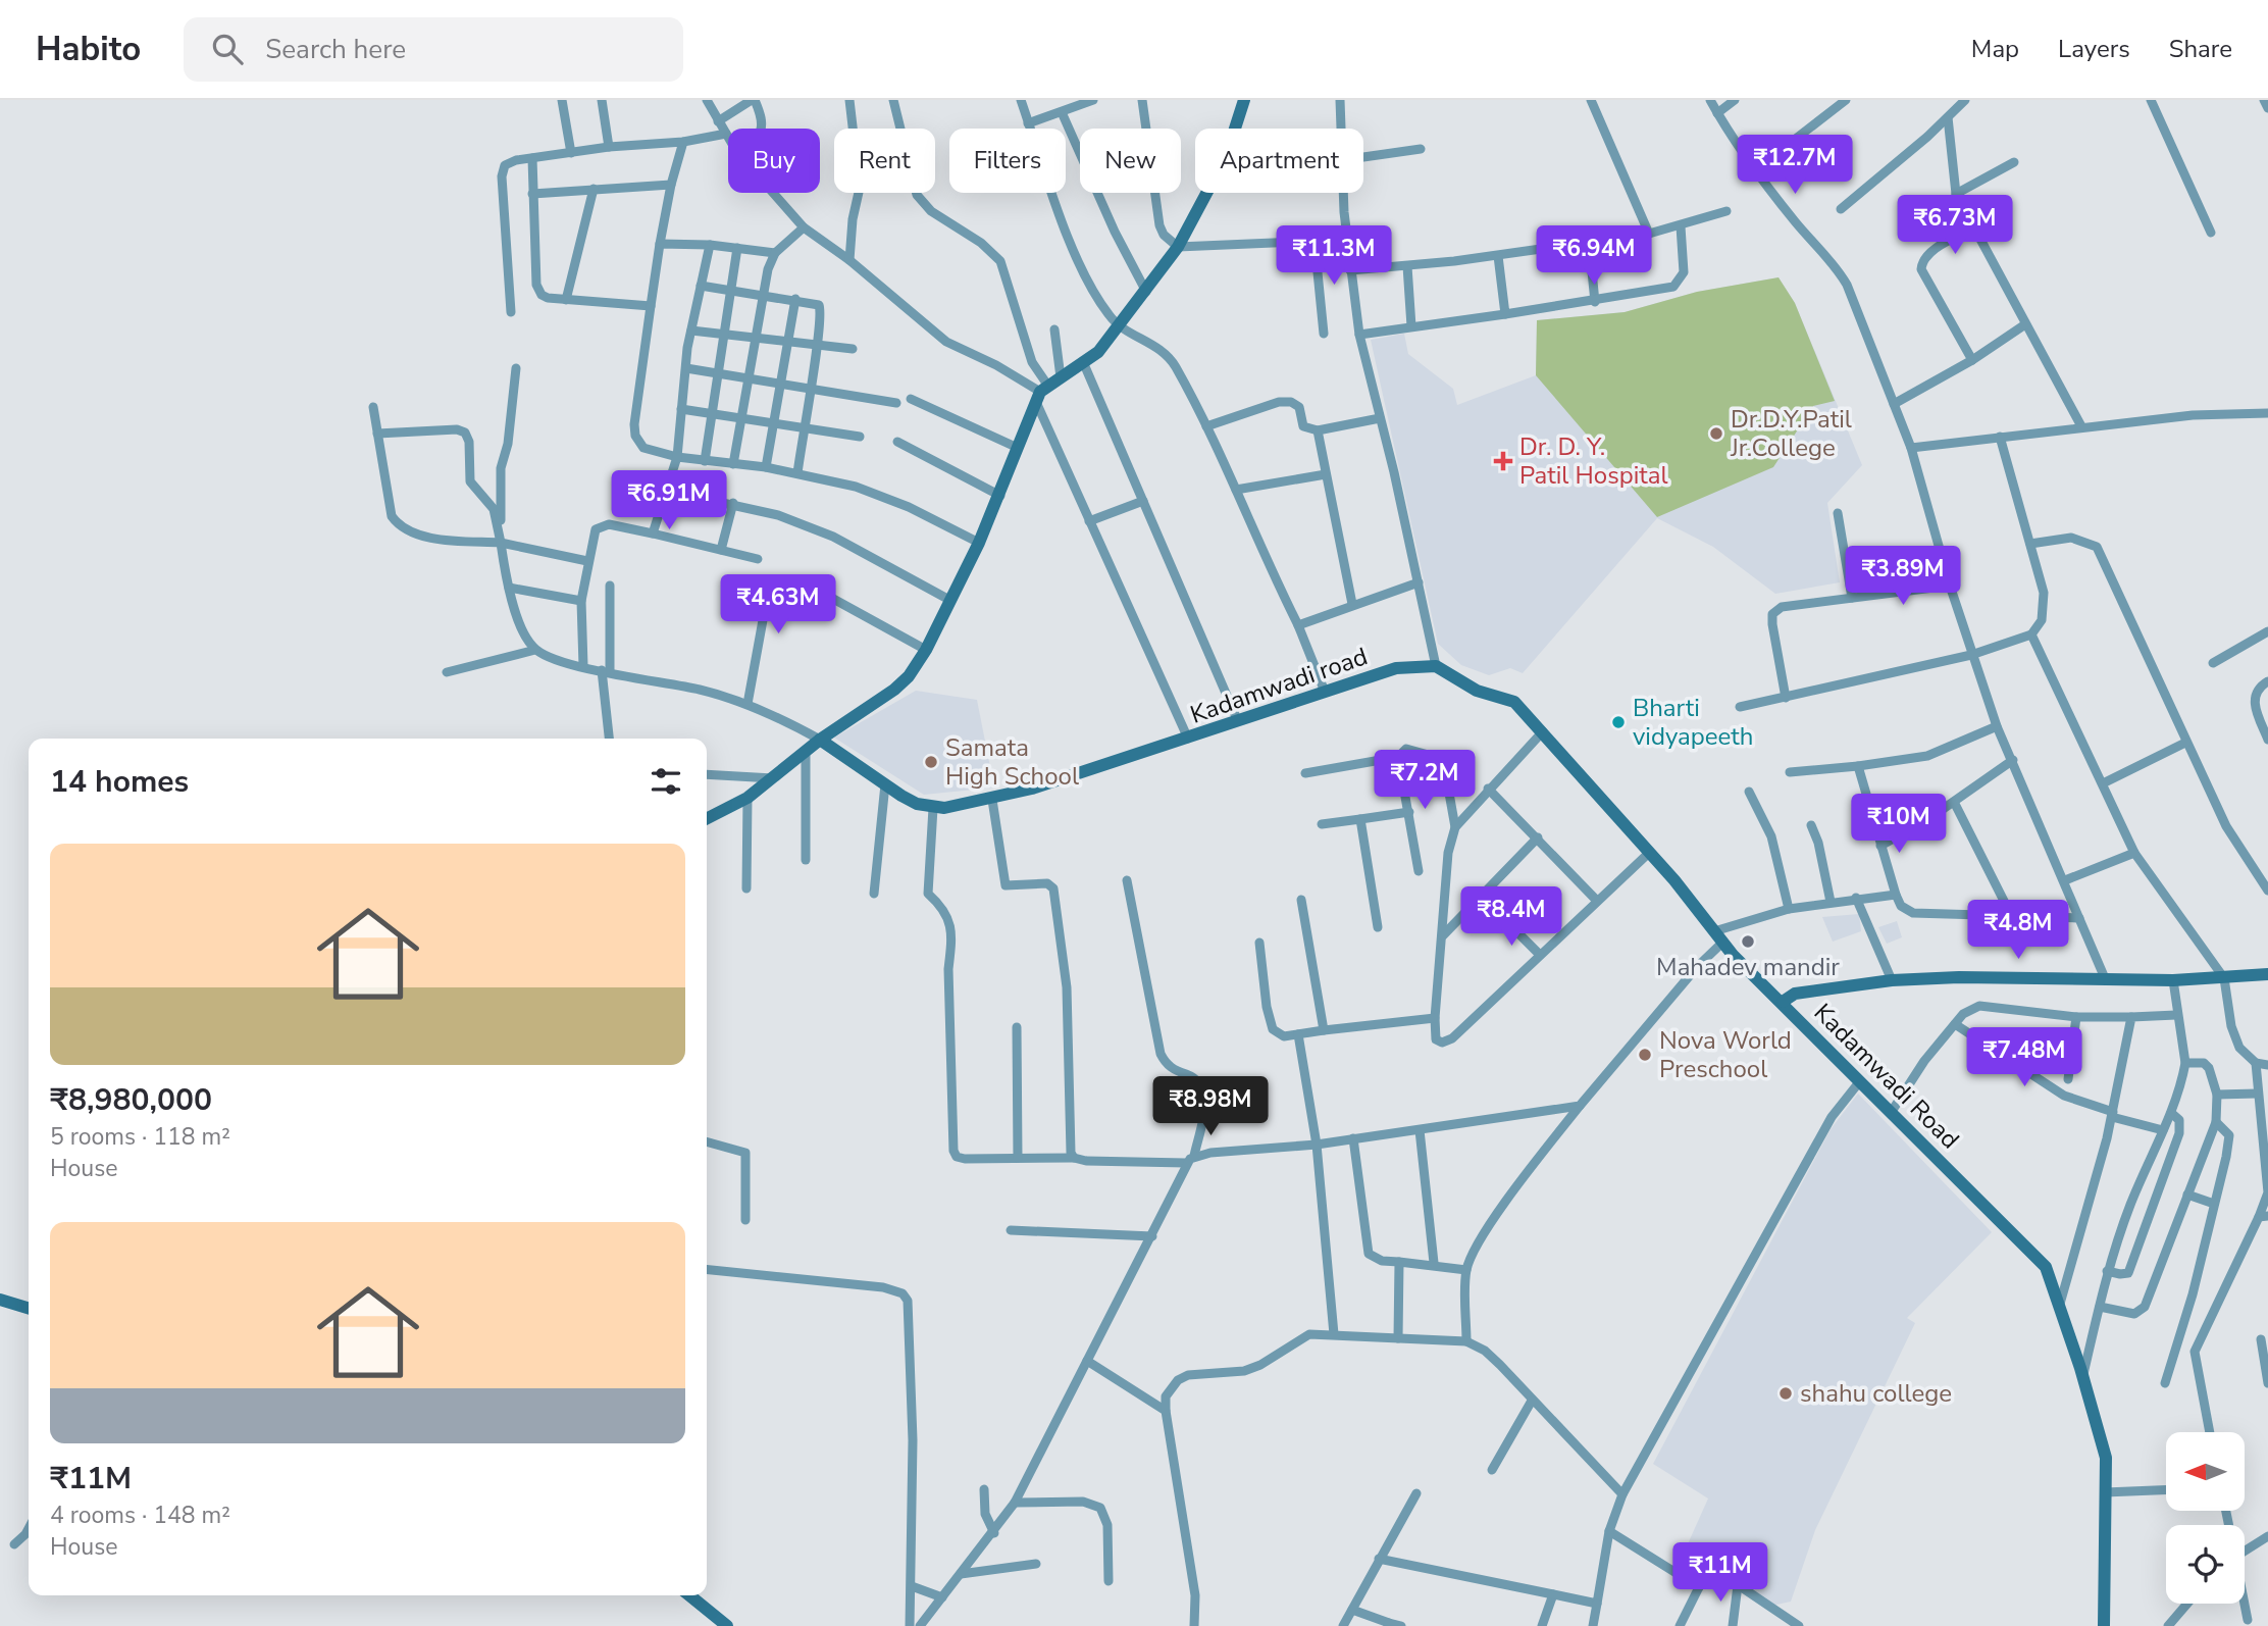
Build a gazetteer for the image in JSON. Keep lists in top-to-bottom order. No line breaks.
{"streets":{"street":["Kadamwadi road","Kadamwadi Road"]},"crossings":[["Kadamwadi road","Kadamwadi Road"]],"places":{"other":["Dr.D.Y.Patil Jr.College","Bharti vidyapeeth","Samata High School","Mahadev mandir","Nova World Preschool","shahu college"],"health":["Dr. D. Y. Patil Hospital"]},"north":"left","page":{"header":"Habito","search":"Search here","nav":["Map","Layers","Share"],"chip":["Buy","Rent","Filters","New","Apartment"],"price":["₹12.7M","₹6.73M","₹11.3M","₹6.94M","₹6.91M","₹3.89M","₹4.63M","₹7.2M","₹10M","₹8.4M","₹4.8M","₹7.48M","₹8.98M","₹11M"],"heading":"14 homes","list":[{"name":"₹8,980,000","note":"5 rooms · 118 m² · House"},{"name":"₹11M","note":"4 rooms · 148 m² · House"}]}}
